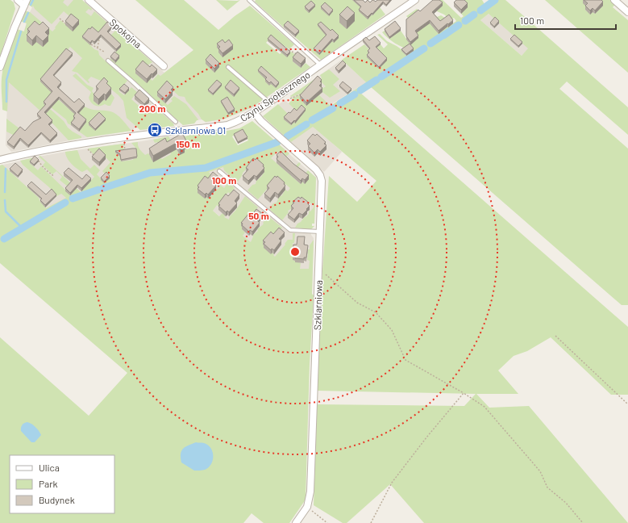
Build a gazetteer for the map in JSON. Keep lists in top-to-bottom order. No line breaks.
{"streets":{"street":["Spokojna","Czynu Społecznego","Szklarniowa"]},"crossings":[["Czynu Społecznego","Szklarniowa"]],"places":{"bus stop":["Szklarniowa 01"]},"legend":["Ulica","Park","Budynek"],"scale_bar":"100 m","rings":["200 m","150 m","100 m","50 m"]}
